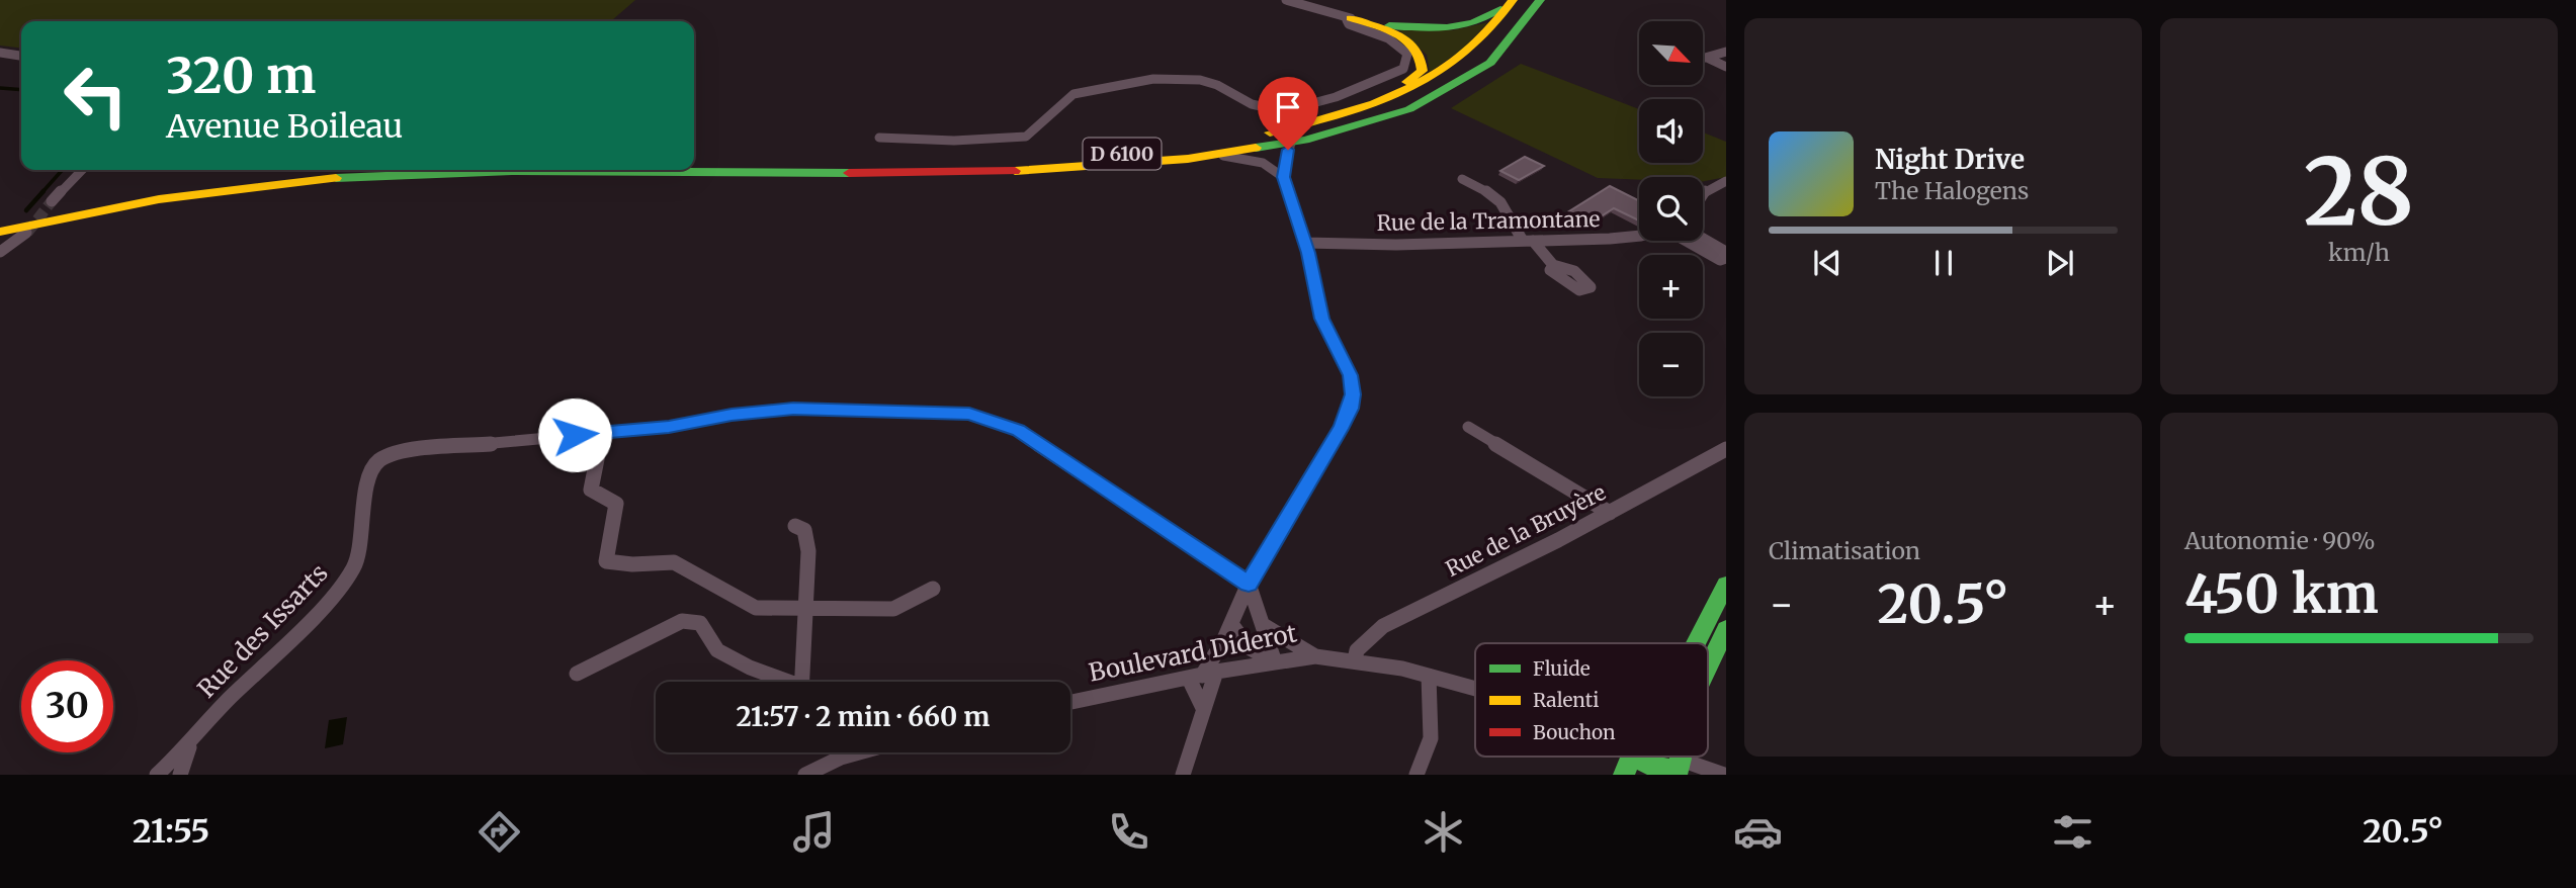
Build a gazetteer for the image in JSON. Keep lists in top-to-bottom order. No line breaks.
{"streets":{"main road":["D 6100"],"street":["Rue de la Tramontane","Rue de la Bruyère","Rue des Issarts","Boulevard Diderot"]},"crossings":[["Rue de la Bruyère","Boulevard Diderot"]],"legend":["Fluide","Ralenti","Bouchon"],"north":"bottom right","page":{"tile":[["28","km/h"],"Climatisation",["Autonomie · 90%","450 km"]],"map_buttons":["+","−"],"turn":["320 m","Avenue Boileau"],"song":["Night Drive","The Halogens"],"heat":["−","20.5°","+"],"limit":"30","trip":"21:57 · 2 min · 660 m","tabs":["21:55","20.5°"]}}
